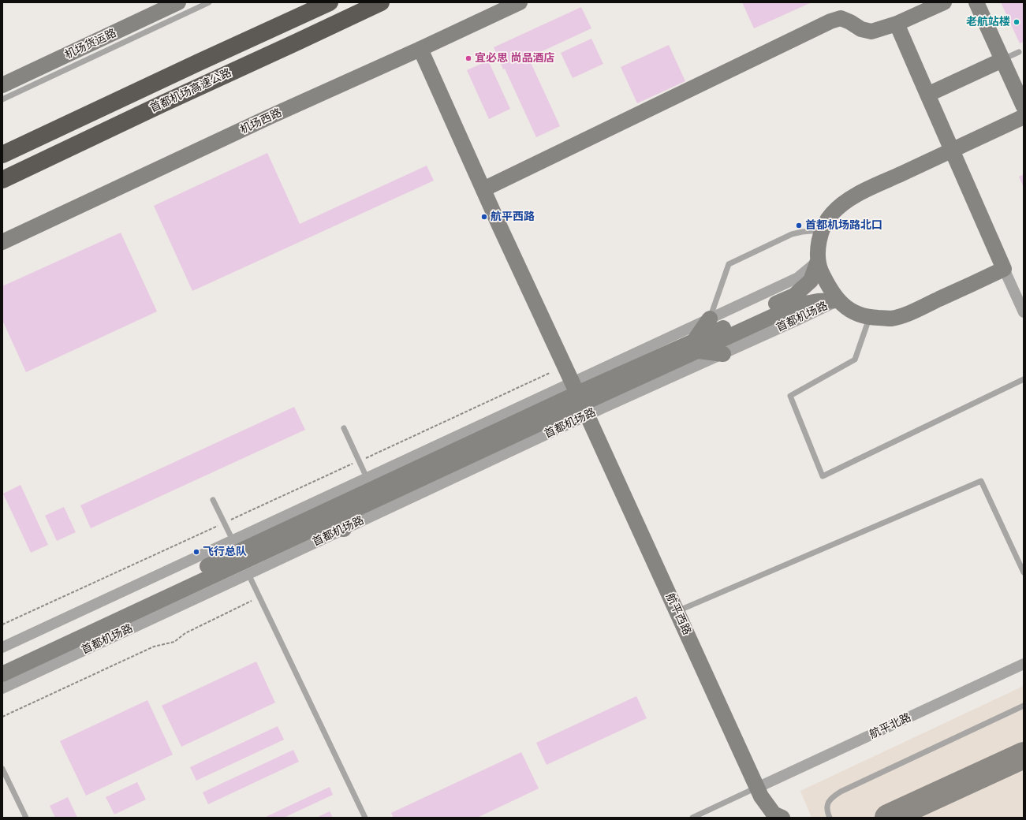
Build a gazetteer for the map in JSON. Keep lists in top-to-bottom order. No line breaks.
{"streets":{"highway":["首都机场高速公路"],"street":["机场货运路","机场西路","首都机场路","航平西路","航平北路"]},"crossings":[["机场西路","航平西路"],["首都机场路","航平西路"],["航平西路","航平北路"]],"places":["老航站楼","宜必思 尚品酒店","航平西路","首都机场路北口","飞行总队"]}
